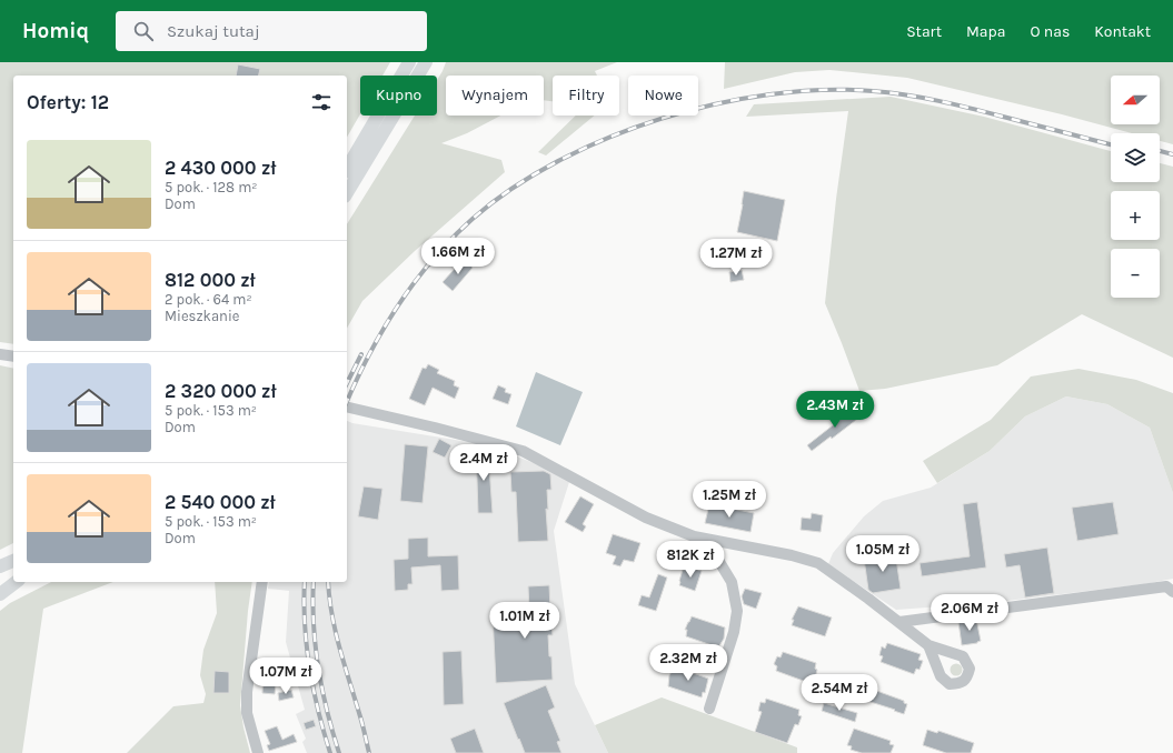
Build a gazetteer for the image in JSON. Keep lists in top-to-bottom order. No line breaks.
{"north":"left","page":{"header":"Homiq","search":"Szukaj tutaj","nav":["Start","Mapa","O nas","Kontakt"],"map_buttons":["+","−"],"chip":["Kupno","Wynajem","Filtry","Nowe"],"heading":"Oferty: 12","list":[{"name":"2 430 000 zł","note":"5 pok. · 128 m² · Dom"},{"name":"812 000 zł","note":"2 pok. · 64 m² · Mieszkanie"},{"name":"2 320 000 zł","note":"5 pok. · 153 m² · Dom"},{"name":"2 540 000 zł","note":"5 pok. · 153 m² · Dom"}],"price":["1.66M zł","1.27M zł","2.43M zł","2.4M zł","1.25M zł","1.05M zł","812K zł","2.06M zł","1.01M zł","2.32M zł","1.07M zł","2.54M zł"]}}
